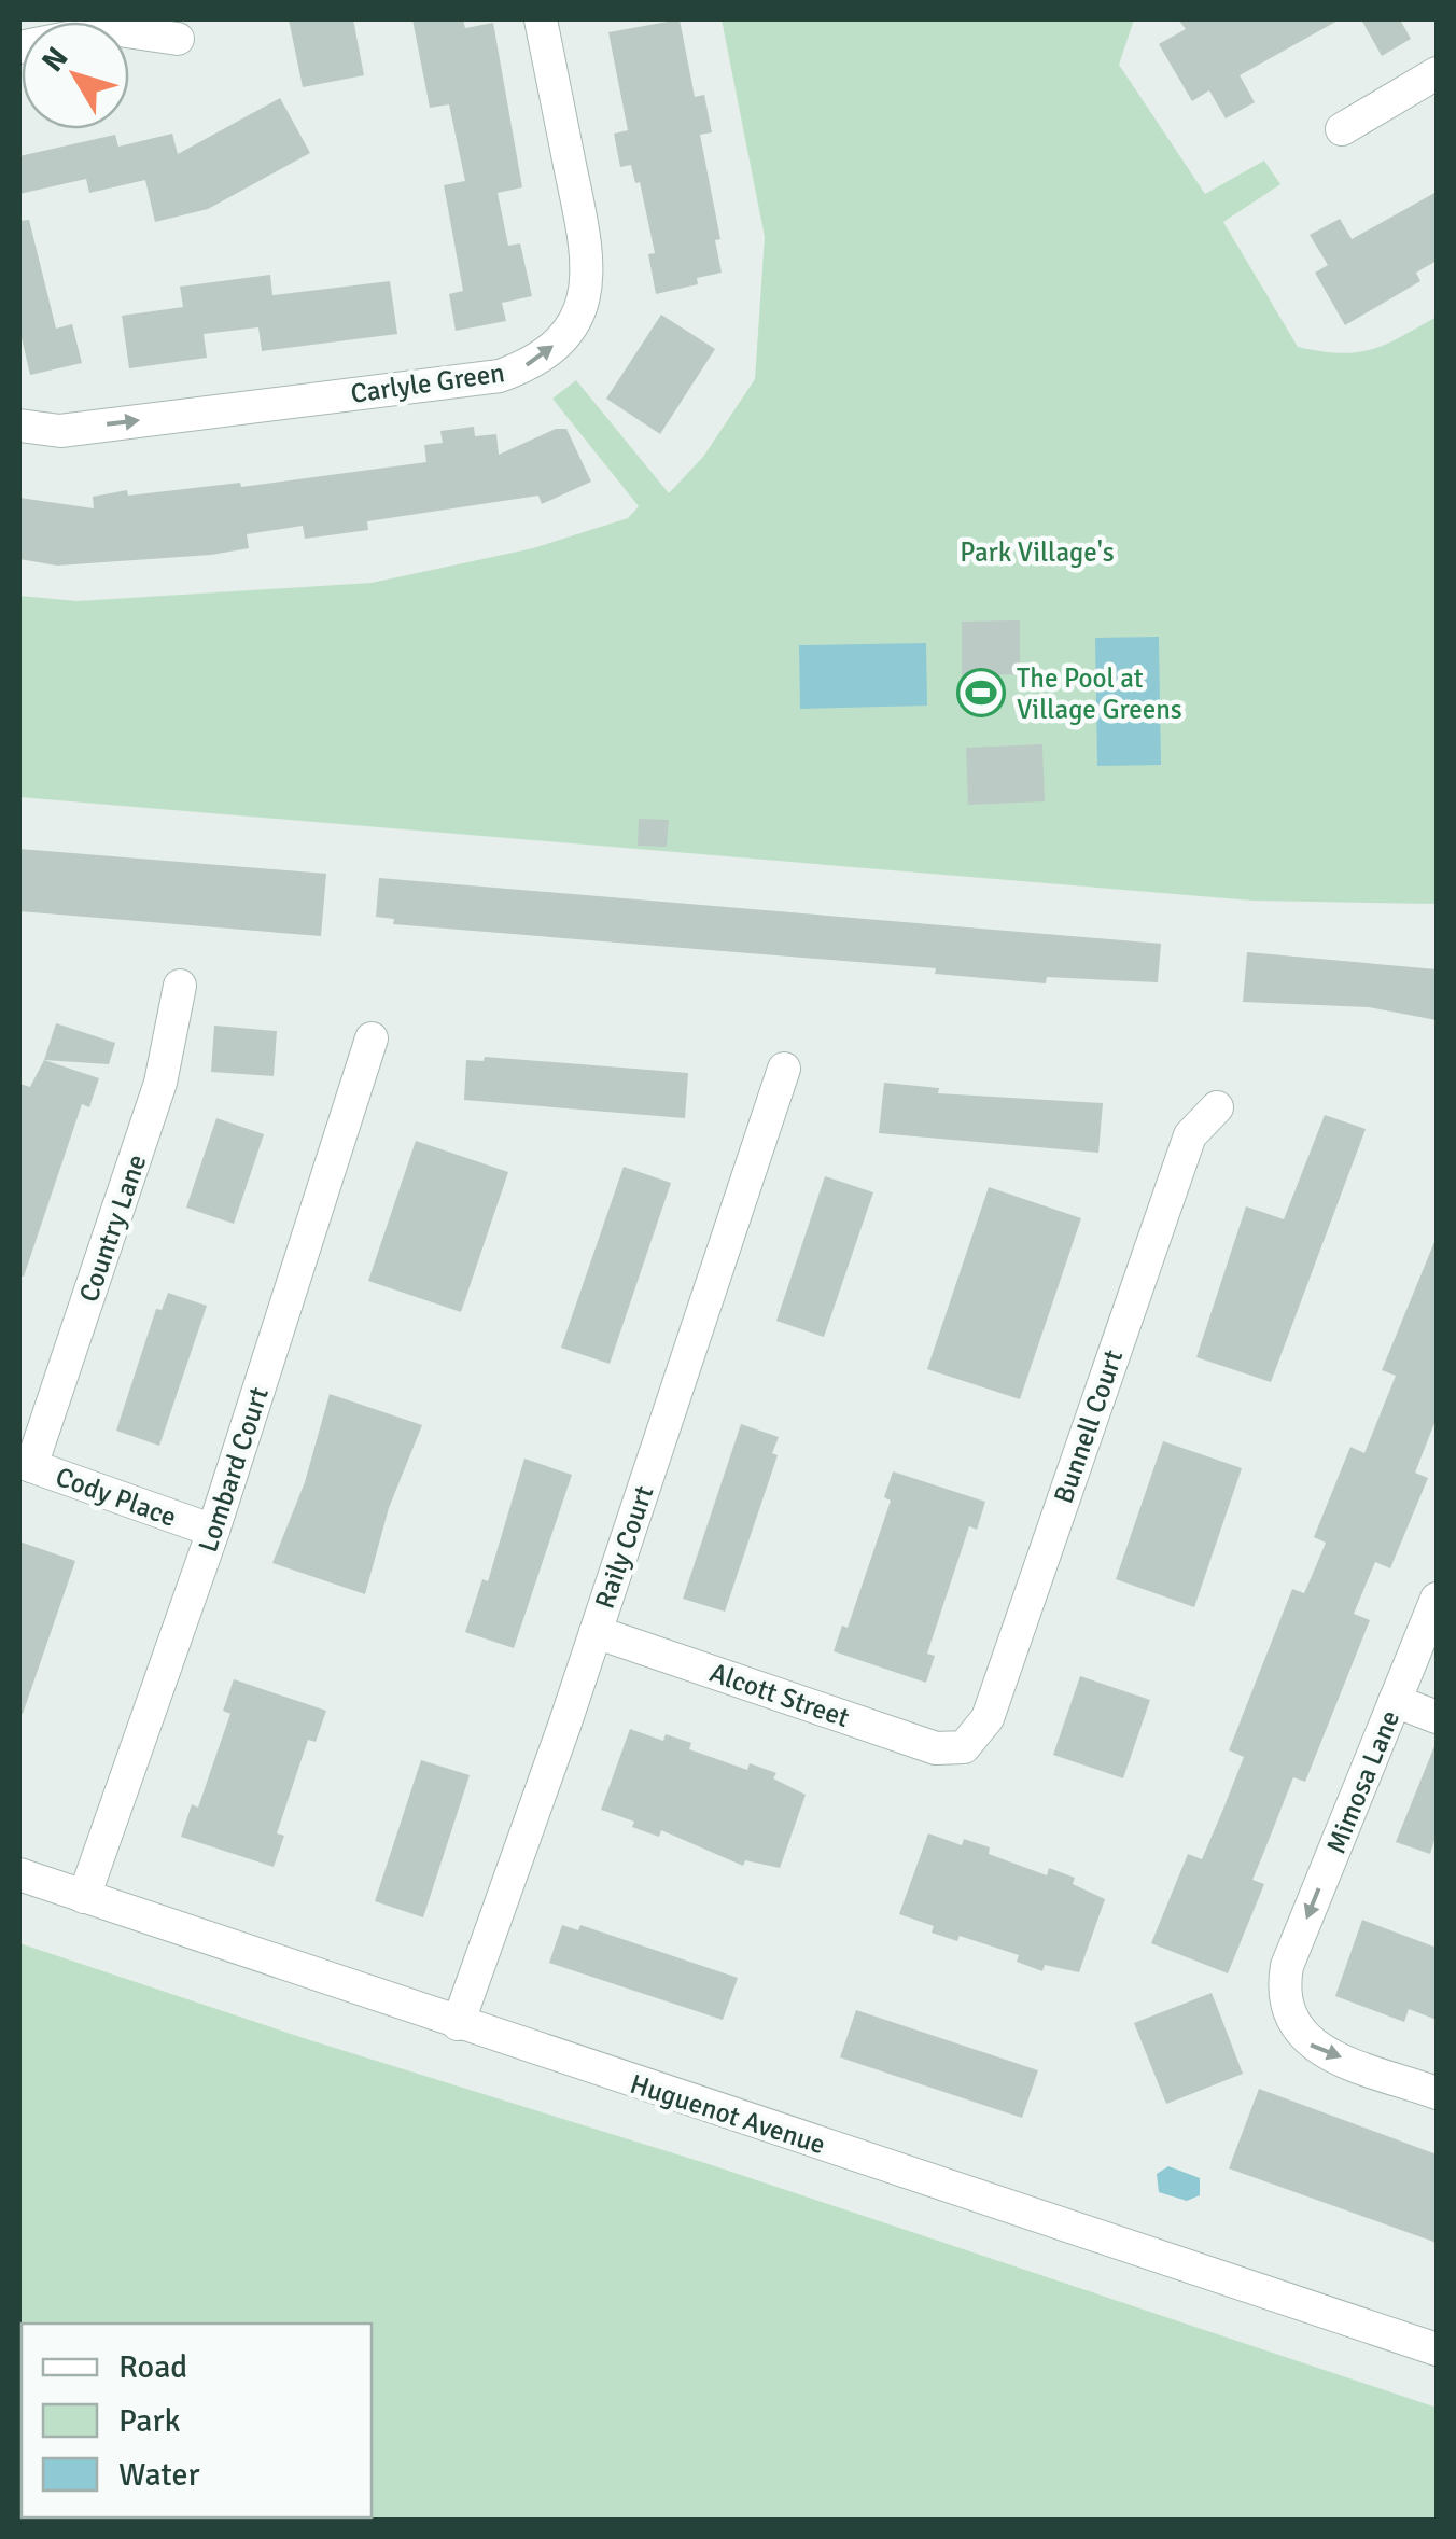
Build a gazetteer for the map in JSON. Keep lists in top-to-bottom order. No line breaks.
{"streets":{"street":["Carlyle Green","Country Lane","Bunnell Court","Lombard Court","Cody Place","Raily Court","Alcott Street","Mimosa Lane","Huguenot Avenue"]},"crossings":[["Country Lane","Cody Place"],["Bunnell Court","Alcott Street"],["Lombard Court","Cody Place"],["Lombard Court","Huguenot Avenue"],["Raily Court","Alcott Street"],["Raily Court","Huguenot Avenue"]],"parks":["Park Village's"],"places":{"sports":["The Pool at Village Greens"]},"legend":["Road","Park","Water"],"north":"top left"}
